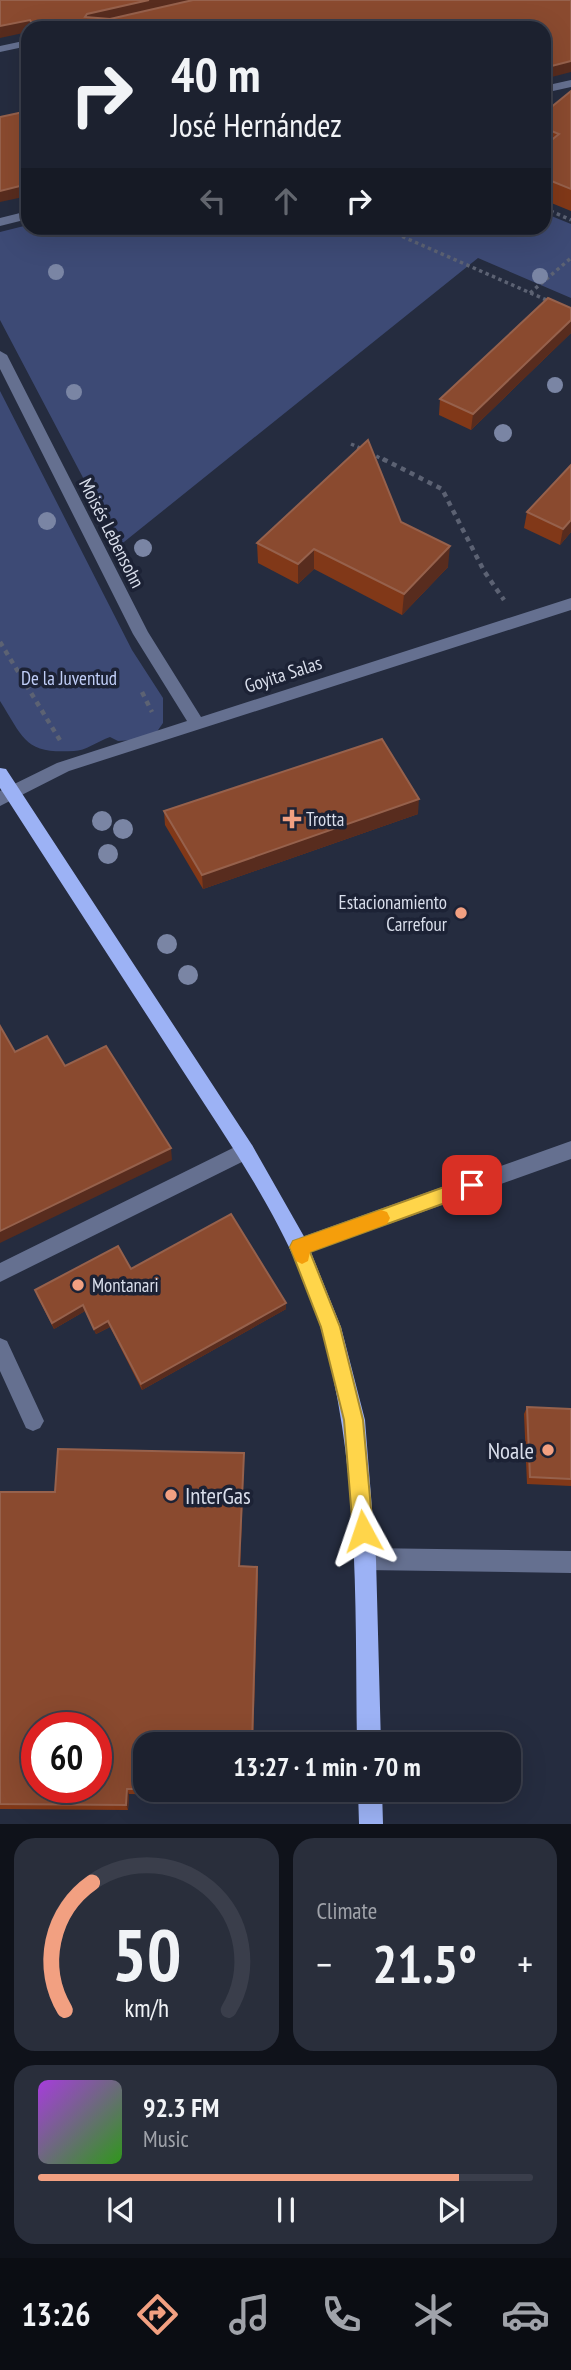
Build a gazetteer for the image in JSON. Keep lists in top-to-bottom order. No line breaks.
{"streets":{"street":["Moisés Lebensohn","Goyita Salas"]},"crossings":[["Moisés Lebensohn","Goyita Salas"]],"parks":["De la Juventud"],"places":{"health":["Trotta"],"other":["Estacionamiento Carrefour","Montanari","Noale","InterGas"]},"page":{"turn":["40 m","José Hernández"],"limit":"60","trip":"13:27 · 1 min · 70 m","tile":"Climate","heat":["−","21.5°","+"],"song":["92.3 FM","Music"],"tabs":"13:26","gauge":["50","km/h"]}}
